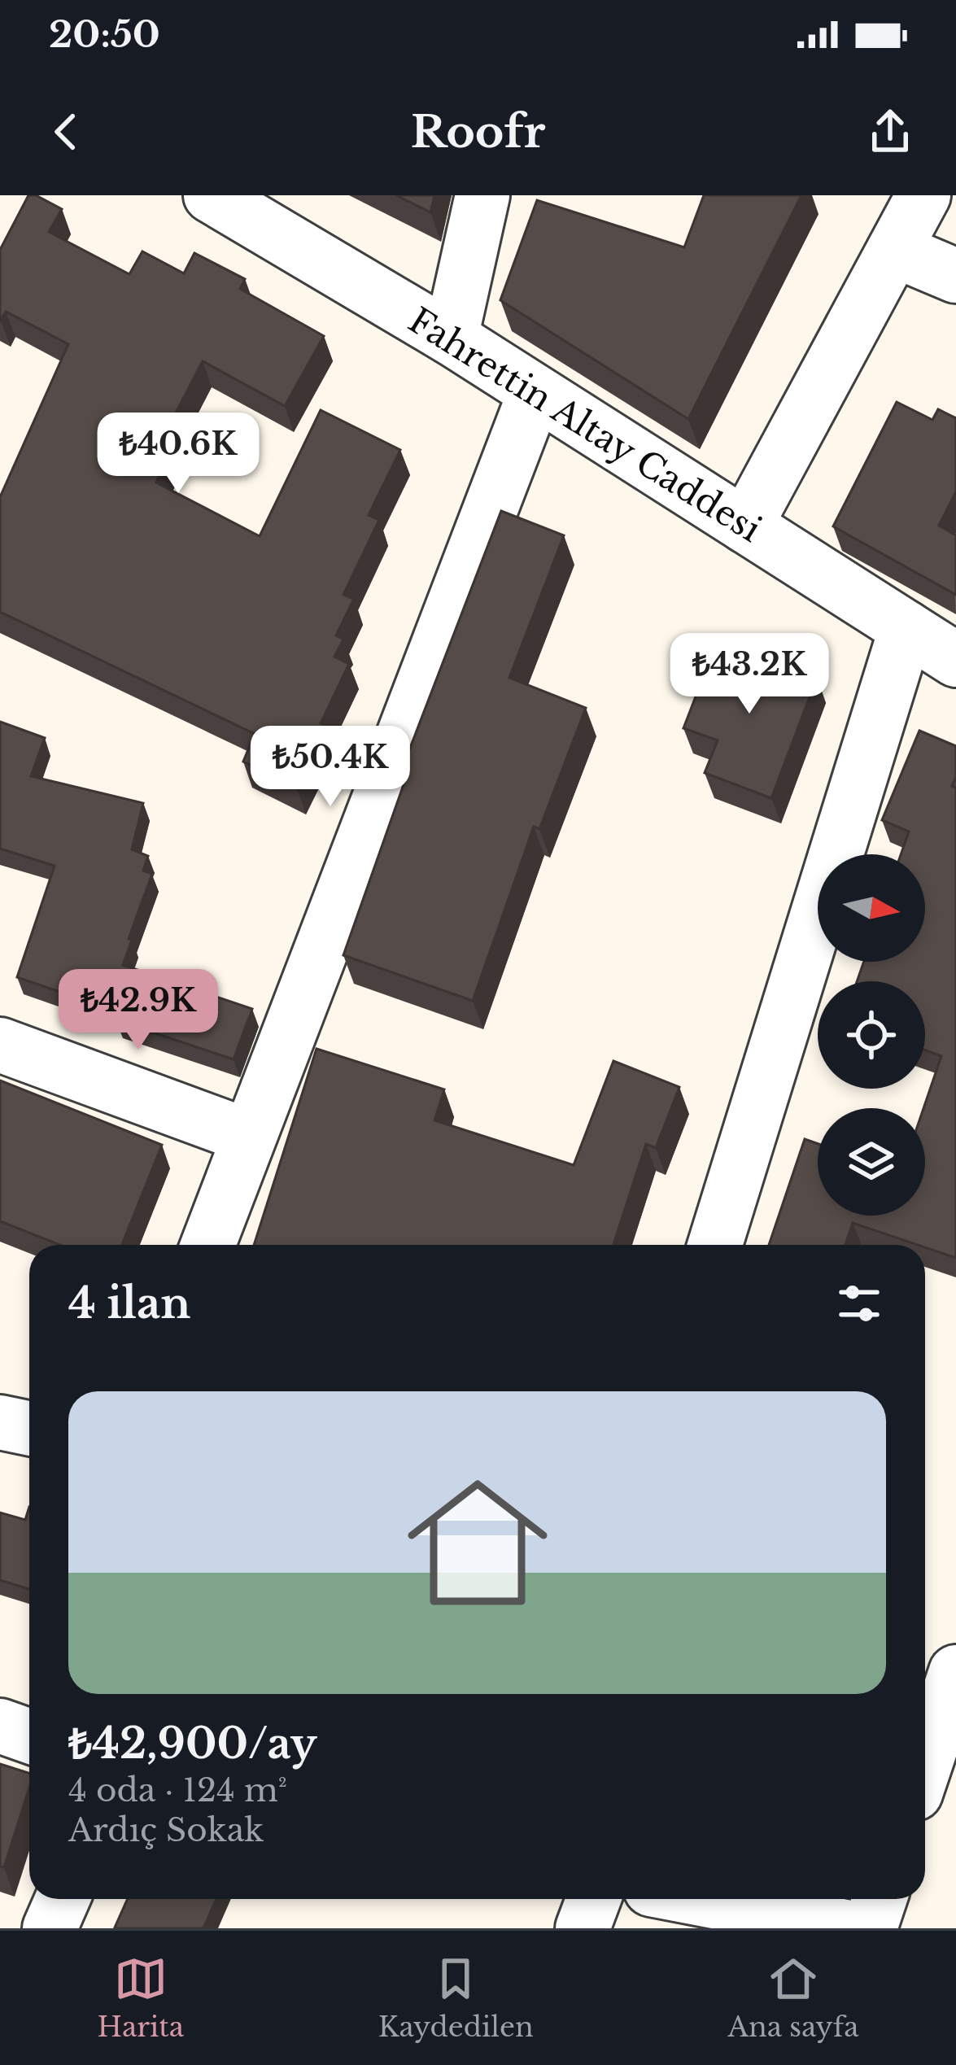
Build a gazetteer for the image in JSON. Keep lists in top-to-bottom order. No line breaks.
{"streets":{"street":["Fahrettin Altay Caddesi"]},"north":"right","page":{"status":"20:50","header":"Roofr","price":["₺40.6K","₺43.2K","₺50.4K","₺42.9K"],"heading":"4 ilan","list":[{"name":"₺42,900/ay","note":"4 oda · 124 m² · Ardıç Sokak"}],"tabs":["Harita","Kaydedilen","Ana sayfa"]}}
